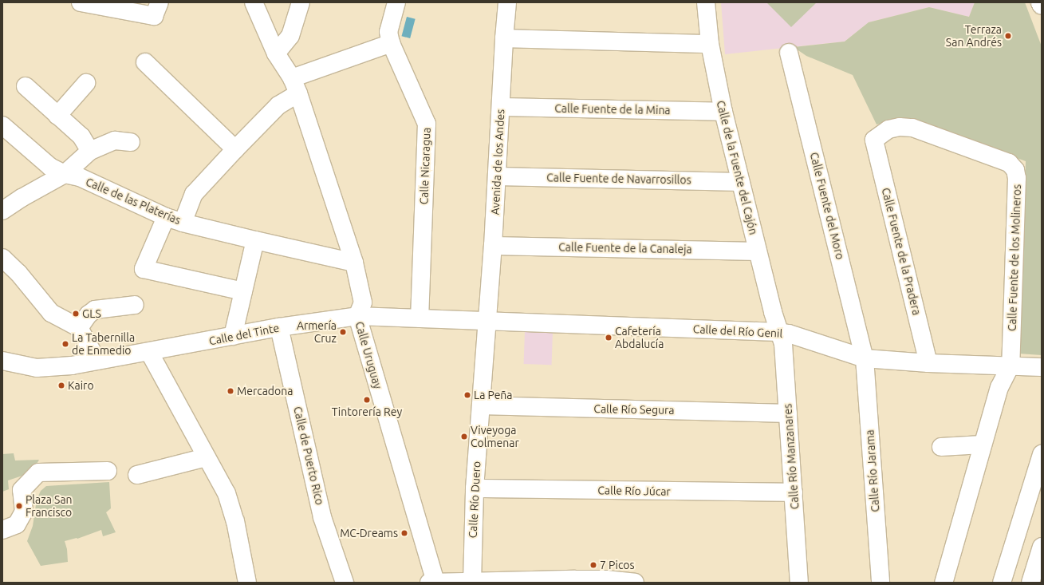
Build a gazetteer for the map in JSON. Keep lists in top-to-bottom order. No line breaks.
{"streets":{"street":["Calle Fuente de la Mina","Avenida de los Andes","Calle Nicaragua","Calle de la Fuente del Cajón","Calle Fuente de Navarrosillos","Calle de las Platerías","Calle Fuente del Moro","Calle Fuente de la Canaleja","Calle Fuente de la Pradera","Calle Fuente de los Molineros","Calle del Río Genil","Calle del Tinte","Calle Uruguay","Calle Río Segura","Calle de Puerto Rico","Calle Río Manzanares","Calle Río Jarama","Calle Río Júcar","Calle Río Duero"]},"crossings":[["Calle Fuente de la Mina","Avenida de los Andes"],["Calle Fuente de la Mina","Calle de la Fuente del Cajón"],["Avenida de los Andes","Calle Fuente de Navarrosillos"],["Avenida de los Andes","Calle Fuente de la Canaleja"],["Avenida de los Andes","Calle del Río Genil"],["Avenida de los Andes","Calle del Tinte"],["Avenida de los Andes","Calle Río Duero"],["Calle Nicaragua","Calle del Tinte"],["Calle de la Fuente del Cajón","Calle Fuente de Navarrosillos"],["Calle de la Fuente del Cajón","Calle Fuente de la Canaleja"],["Calle de la Fuente del Cajón","Calle del Río Genil"],["Calle de la Fuente del Cajón","Calle Río Manzanares"],["Calle de las Platerías","Calle Uruguay"],["Calle Fuente del Moro","Calle del Río Genil"],["Calle Fuente del Moro","Calle Río Jarama"],["Calle Fuente de la Pradera","Calle Fuente de los Molineros"],["Calle Fuente de la Pradera","Calle del Río Genil"],["Calle Fuente de los Molineros","Calle del Río Genil"],["Calle del Río Genil","Calle del Tinte"],["Calle del Río Genil","Calle Río Manzanares"],["Calle del Río Genil","Calle Río Jarama"],["Calle del Río Genil","Calle Río Duero"],["Calle del Tinte","Calle Uruguay"],["Calle del Tinte","Calle de Puerto Rico"],["Calle del Tinte","Calle Río Duero"],["Calle Río Segura","Calle Río Manzanares"],["Calle Río Segura","Calle Río Duero"],["Calle Río Manzanares","Calle Río Júcar"],["Calle Río Júcar","Calle Río Duero"]],"places":["Terraza San Andrés","GLS","Armería Cruz","Cafetería Abdalucía","La Tabernilla de Enmedio","Kairo","Mercadona","La Peña","Tintorería Rey","Viveyoga Colmenar","Plaza San Francisco","MC-Dreams","7 Picos"]}
